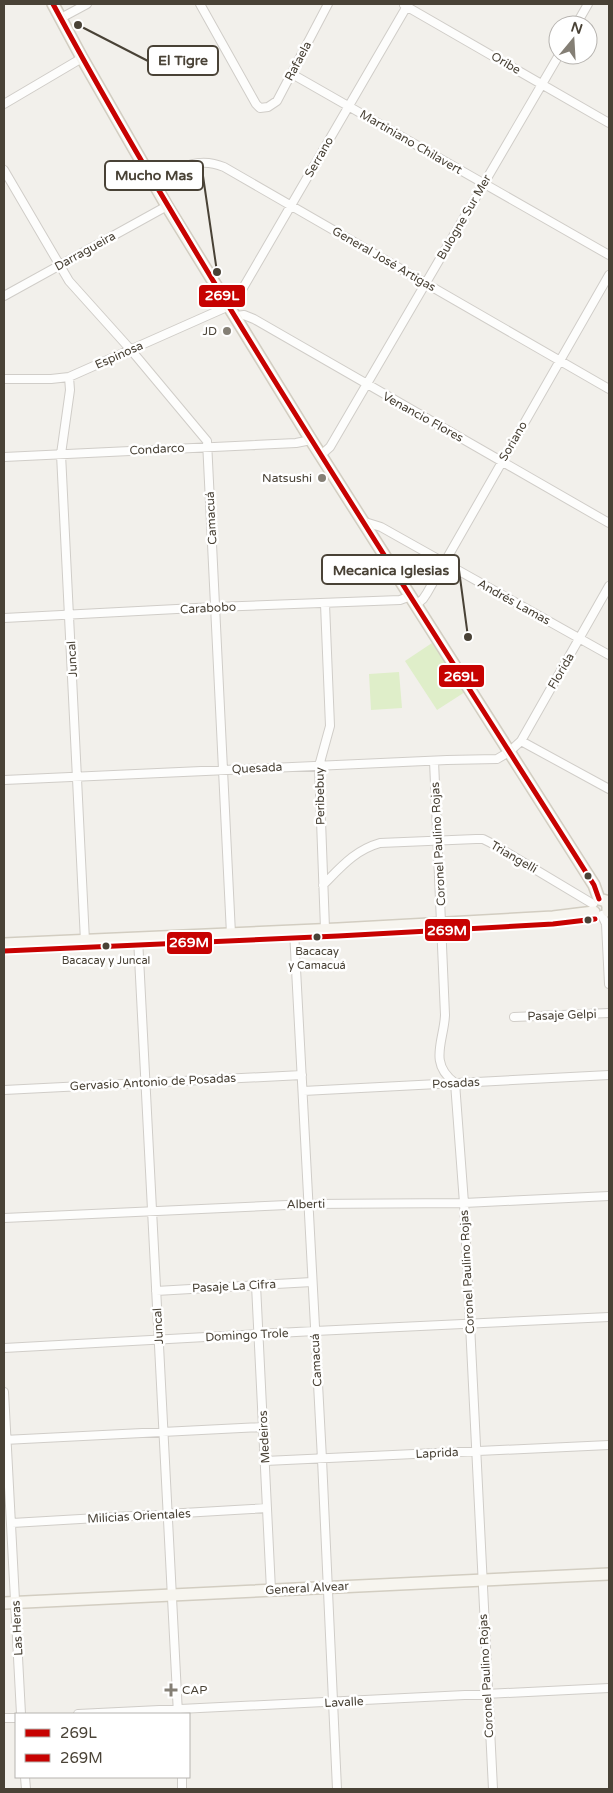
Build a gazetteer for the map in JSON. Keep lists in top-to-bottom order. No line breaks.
{"streets":{"street":["Rafaela","Oribe","Martiniano Chilavert","Serrano","Bulogne Sur Mer","Darragueira","General José Artigas","Espinosa","Venancio Flores","Soriano","Condarco","Camacuá","Andrés Lamas","Carabobo","Juncal","Florida","Quesada","Peribebuy","Coronel Paulino Rojas","Triangelli","Pasaje Gelpi","Gervasio Antonio de Posadas","Posadas","Alberti","Pasaje La Cifra","Domingo Trole","Medeiros","Laprida","Milicias Orientales","General Alvear","Las Heras","Lavalle"]},"crossings":[["Rafaela","Martiniano Chilavert"],["Oribe","Serrano"],["Oribe","Bulogne Sur Mer"],["Martiniano Chilavert","Serrano"],["Martiniano Chilavert","Bulogne Sur Mer"],["Serrano","General José Artigas"],["Serrano","Espinosa"],["Bulogne Sur Mer","General José Artigas"],["Bulogne Sur Mer","Venancio Flores"],["Darragueira","Camacuá"],["General José Artigas","Soriano"],["Espinosa","Camacuá"],["Espinosa","Juncal"],["Venancio Flores","Soriano"],["Soriano","Andrés Lamas"],["Soriano","Carabobo"],["Condarco","Camacuá"],["Condarco","Juncal"],["Camacuá","Carabobo"],["Camacuá","Quesada"],["Camacuá","Gervasio Antonio de Posadas"],["Camacuá","Posadas"],["Camacuá","Alberti"],["Camacuá","Pasaje La Cifra"],["Camacuá","Domingo Trole"],["Camacuá","Laprida"],["Camacuá","General Alvear"],["Camacuá","Lavalle"],["Andrés Lamas","Florida"],["Carabobo","Juncal"],["Carabobo","Peribebuy"],["Juncal","Quesada"],["Juncal","Gervasio Antonio de Posadas"],["Juncal","Alberti"],["Juncal","Pasaje La Cifra"],["Juncal","Domingo Trole"],["Juncal","Milicias Orientales"],["Juncal","General Alvear"],["Juncal","Lavalle"],["Florida","Quesada"],["Quesada","Peribebuy"],["Quesada","Coronel Paulino Rojas"],["Peribebuy","Triangelli"],["Coronel Paulino Rojas","Triangelli"],["Coronel Paulino Rojas","Posadas"],["Coronel Paulino Rojas","Alberti"],["Coronel Paulino Rojas","Domingo Trole"],["Coronel Paulino Rojas","Laprida"],["Coronel Paulino Rojas","General Alvear"],["Coronel Paulino Rojas","Lavalle"],["Pasaje La Cifra","Medeiros"],["Domingo Trole","Medeiros"],["Medeiros","Laprida"],["Medeiros","Milicias Orientales"],["Medeiros","General Alvear"],["Milicias Orientales","Las Heras"],["General Alvear","Las Heras"]],"places":{"other":["El Tigre","Mucho Mas","JD","Natsushi","Mecanica Iglesias","Bacacay y Camacuá","Bacacay y Juncal"],"health":["CAP"]},"lines":["transit line 269L","transit line 269M"],"legend":["269L","269M"],"north":"top"}
